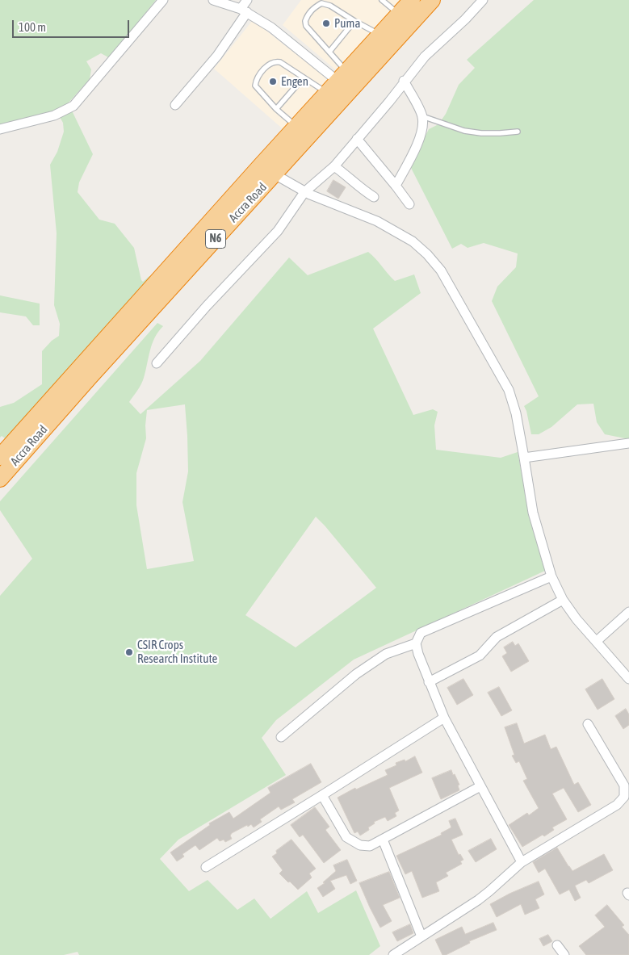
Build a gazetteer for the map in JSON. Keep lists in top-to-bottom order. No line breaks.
{"streets":{"highway":["Accra Road","N6"]},"places":["Puma","Engen","CSIR Crops Research Institute"],"scale_bar":"100 m"}
